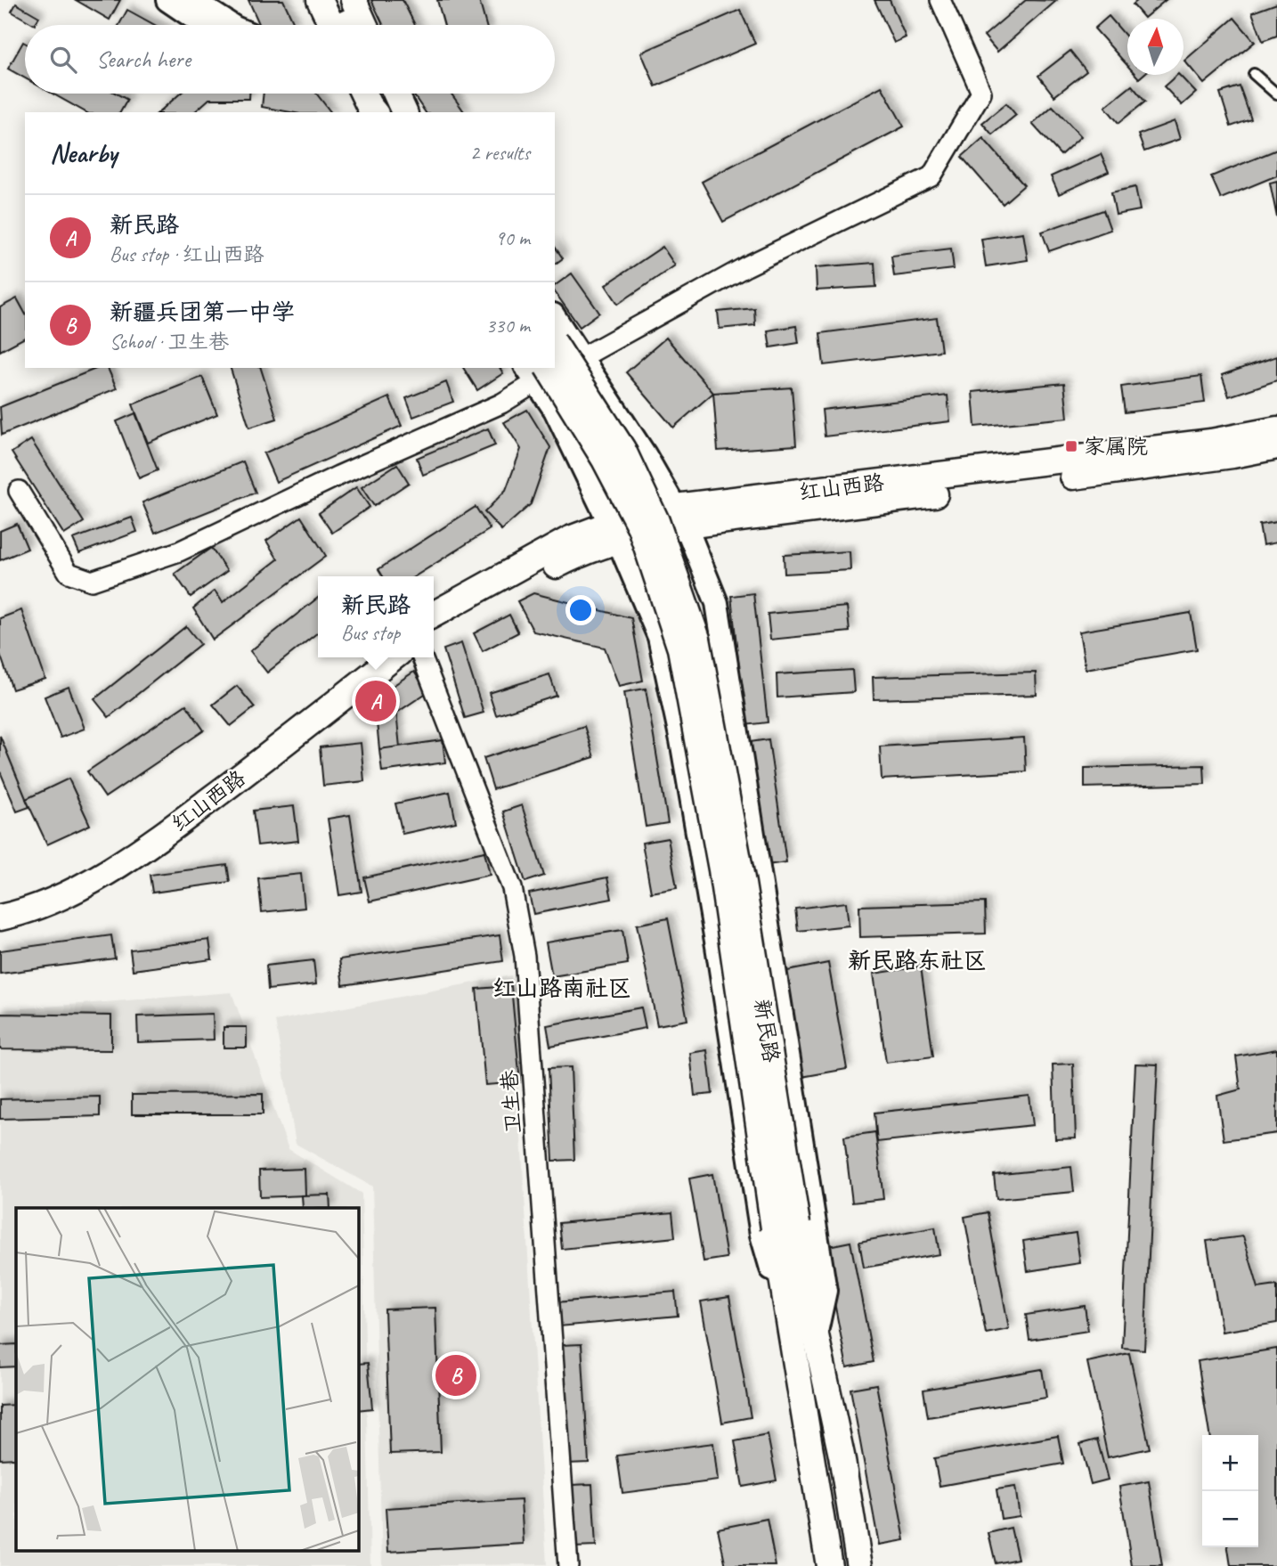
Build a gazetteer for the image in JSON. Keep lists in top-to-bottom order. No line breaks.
{"streets":{"main road":["红山西路","新民路"],"street":["卫生巷"]},"districts":["新民路东社区","红山路南社区"],"places":{"transit":["家属院"]},"north":"top","page":{"search":"Search here","heading":["Nearby","2 results"],"list":[{"mark":"A","name":"新民路","note":"Bus stop · 红山西路","value":"90 m"},{"mark":"B","name":"新疆兵团第一中学","note":"School · 卫生巷","value":"330 m"}],"popup":["新民路","Bus stop"],"pins":["A","B"],"map_buttons":["+","−"]}}
